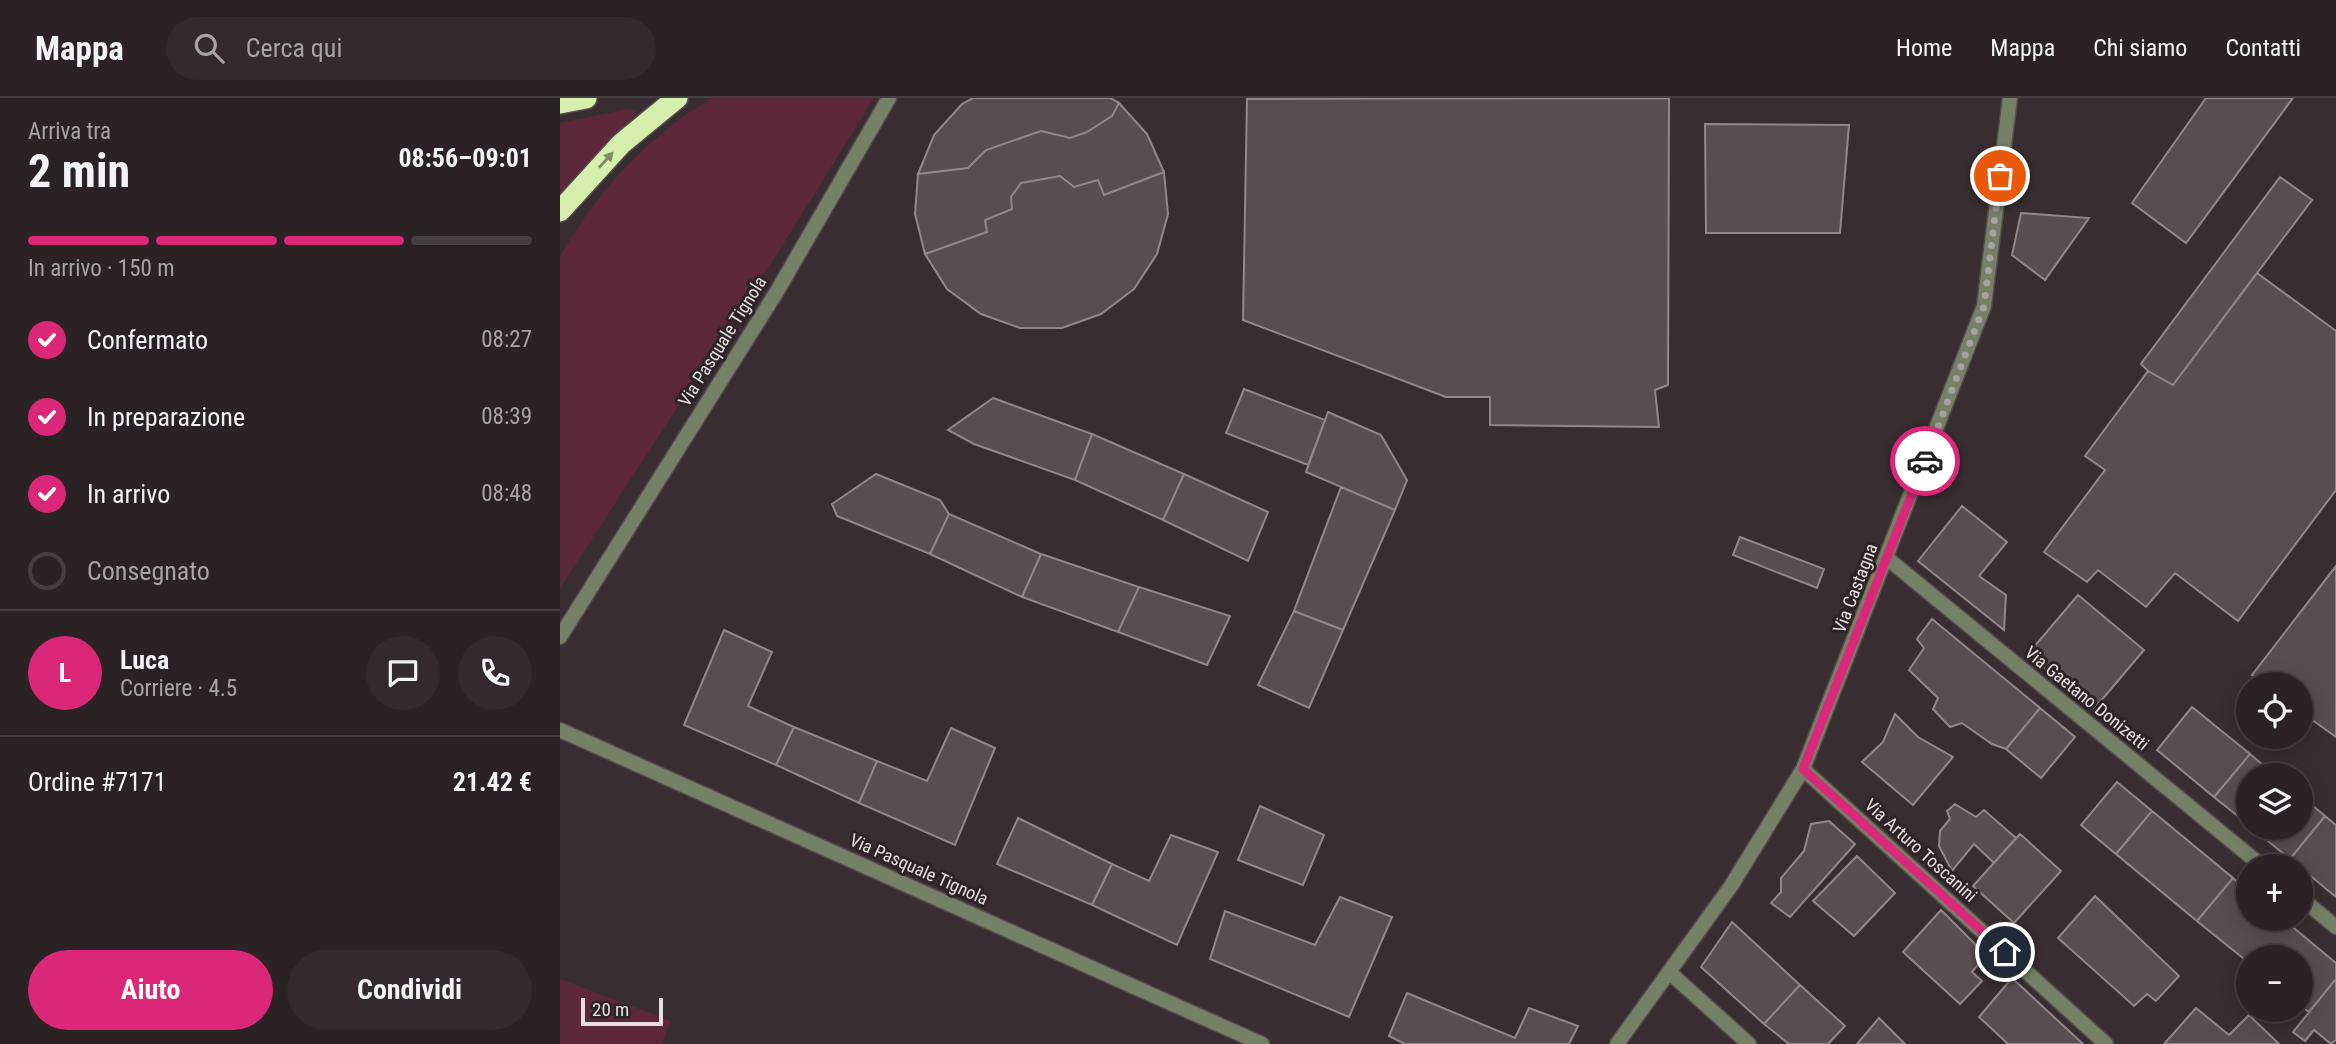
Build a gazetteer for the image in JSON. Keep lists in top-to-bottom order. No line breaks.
{"streets":{"street":["Via Pasquale Tignola","Via Castagna","Via Gaetano Donizetti","Via Arturo Toscanini"]},"crossings":[["Via Castagna","Via Gaetano Donizetti"],["Via Castagna","Via Arturo Toscanini"]],"scale_bar":"20 m","page":{"header":"Mappa","search":"Cerca qui","nav":["Home","Mappa","Chi siamo","Contatti"],"heading":["2 min","Arriva tra","08:56–09:01"],"panel":["Luca","Corriere · 4.5","Ordine #7171","21.42 €"],"bar":"In arrivo · 150 m","list":[["Confermato","08:27"],["In preparazione","08:39"],["In arrivo","08:48"],"Consegnato"],"round":"L","map_buttons":["+","−"],"buttons":["Aiuto","Condividi"],"scale":"20 m"}}
